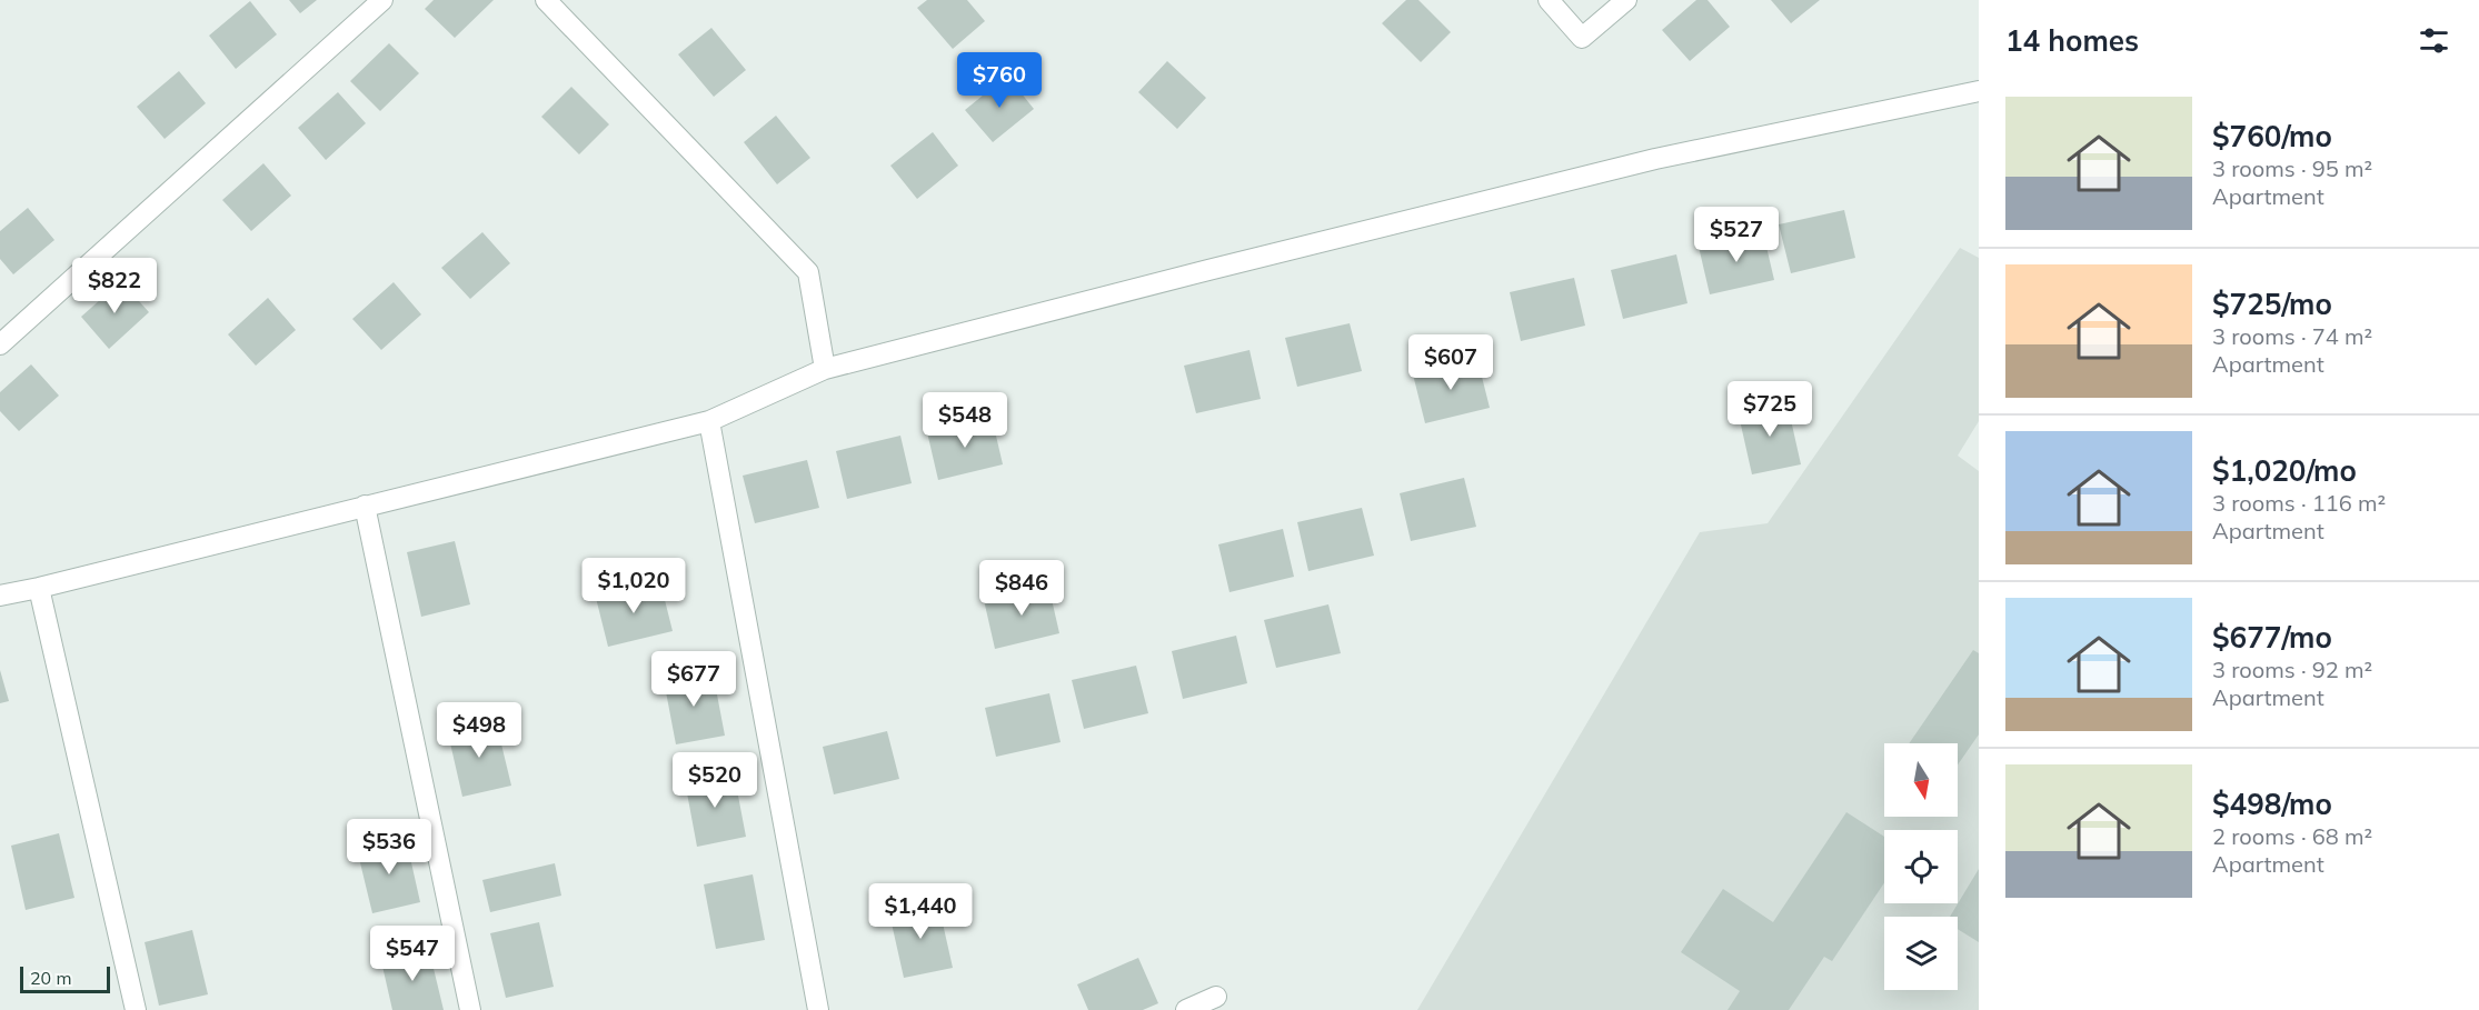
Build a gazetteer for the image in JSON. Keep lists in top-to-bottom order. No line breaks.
{"scale_bar":"20 m","north":"bottom","page":{"heading":"14 homes","price":["$760","$527","$822","$607","$725","$548","$1,020","$846","$677","$498","$520","$536","$1,440","$547"],"list":[{"name":"$760/mo","note":"3 rooms · 95 m² · Apartment"},{"name":"$725/mo","note":"3 rooms · 74 m² · Apartment"},{"name":"$1,020/mo","note":"3 rooms · 116 m² · Apartment"},{"name":"$677/mo","note":"3 rooms · 92 m² · Apartment"},{"name":"$498/mo","note":"2 rooms · 68 m² · Apartment"}],"scale":"20 m"}}
